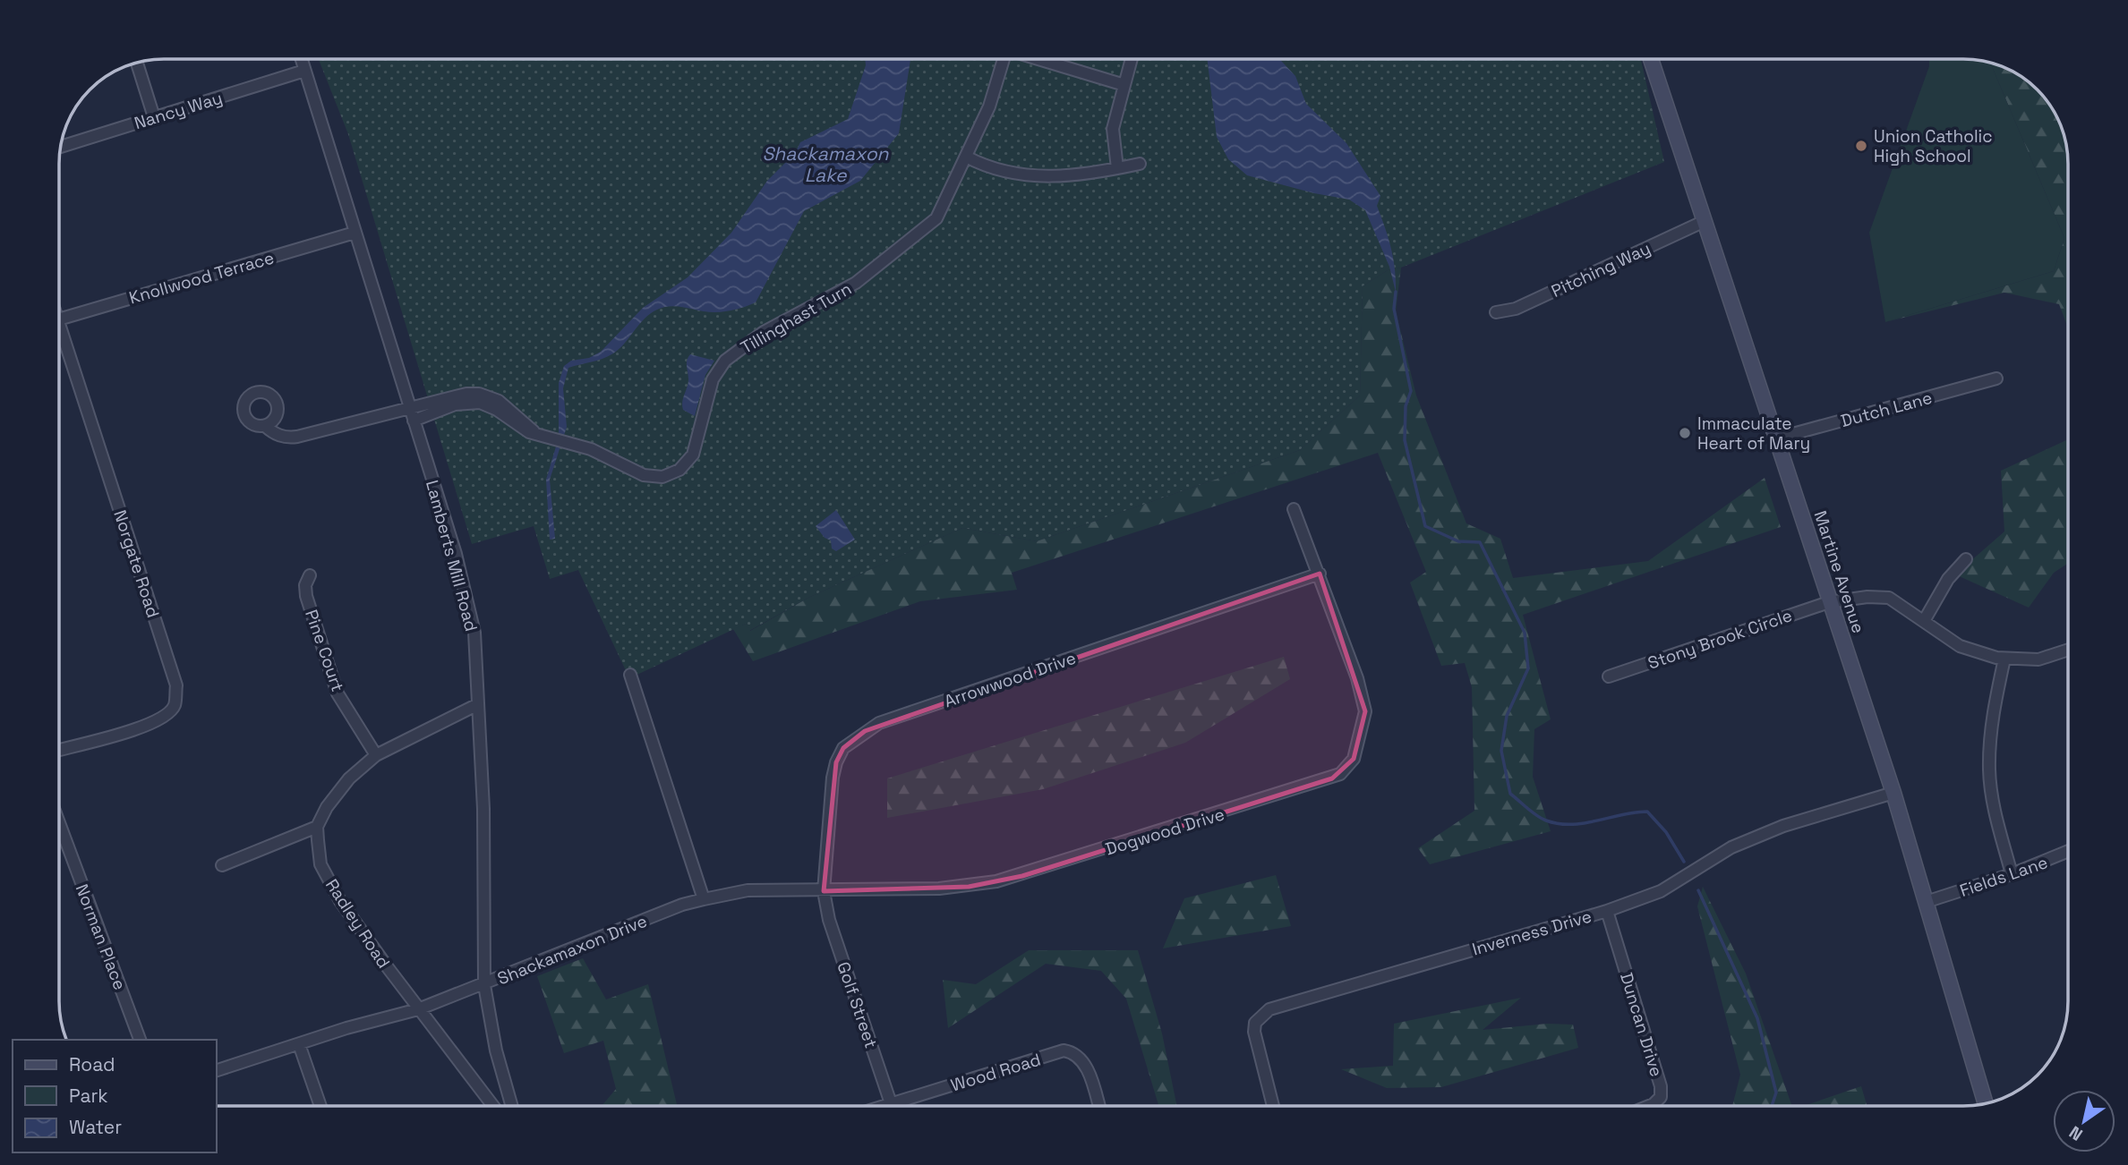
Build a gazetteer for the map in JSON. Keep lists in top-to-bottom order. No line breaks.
{"streets":{"main road":["Martine Avenue"],"street":["Nancy Way","Pitching Way","Knollwood Terrace","Tillinghast Turn","Dutch Lane","Lamberts Mill Road","Norgate Road","Stony Brook Circle","Pine Court","Arrowwood Drive","Dogwood Drive","Fields Lane","Radley Road","Inverness Drive","Norman Place","Shackamaxon Drive","Golf Street","Duncan Drive","Wood Road"]},"crossings":[["Nancy Way","Lamberts Mill Road"],["Pitching Way","Martine Avenue"],["Knollwood Terrace","Lamberts Mill Road"],["Tillinghast Turn","Lamberts Mill Road"],["Dutch Lane","Martine Avenue"],["Lamberts Mill Road","Shackamaxon Drive"],["Martine Avenue","Stony Brook Circle"],["Martine Avenue","Fields Lane"],["Martine Avenue","Inverness Drive"],["Arrowwood Drive","Dogwood Drive"],["Arrowwood Drive","Golf Street"],["Dogwood Drive","Shackamaxon Drive"],["Dogwood Drive","Golf Street"],["Radley Road","Shackamaxon Drive"],["Inverness Drive","Duncan Drive"],["Golf Street","Wood Road"]],"water":["Shackamaxon Lake"],"places":["Union Catholic High School","Immaculate Heart of Mary"],"legend":["Road","Park","Water"],"north":"bottom left"}
